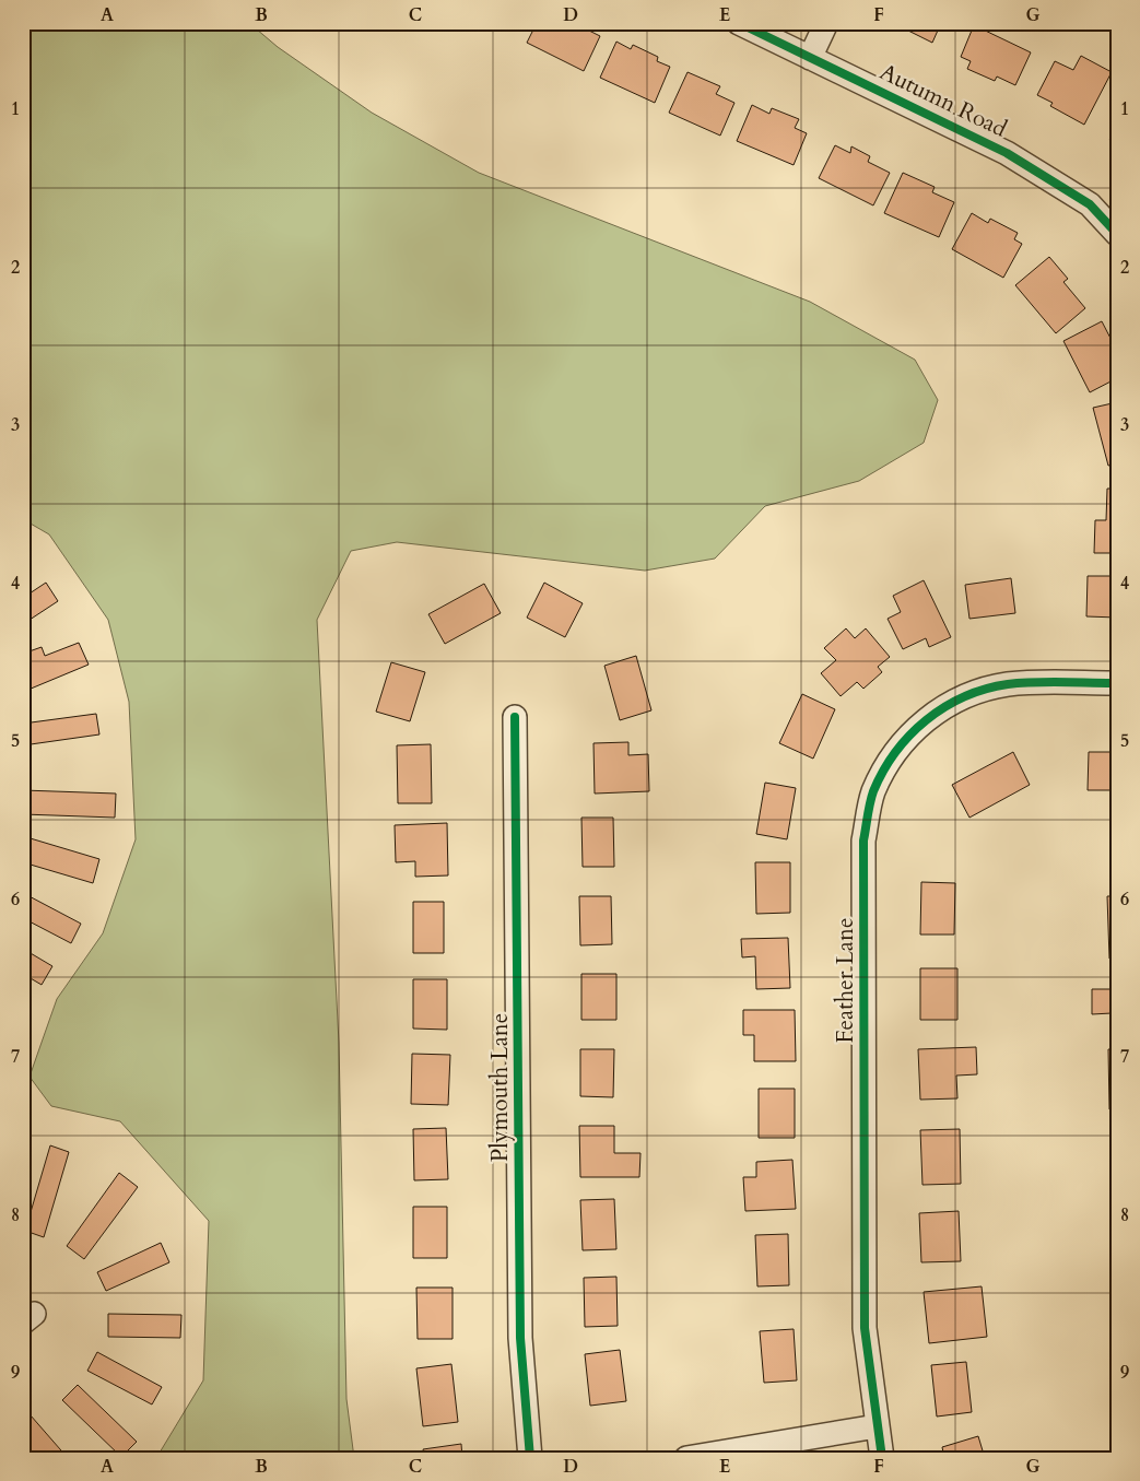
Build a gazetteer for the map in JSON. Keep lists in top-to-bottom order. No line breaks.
{"streets":{"street":["Autumn Road","Feather Lane","Plymouth Lane"]},"grid":{"columns":["A","B","C","D","E","F","G"],"rows":["1","2","3","4","5","6","7","8","9"]}}
